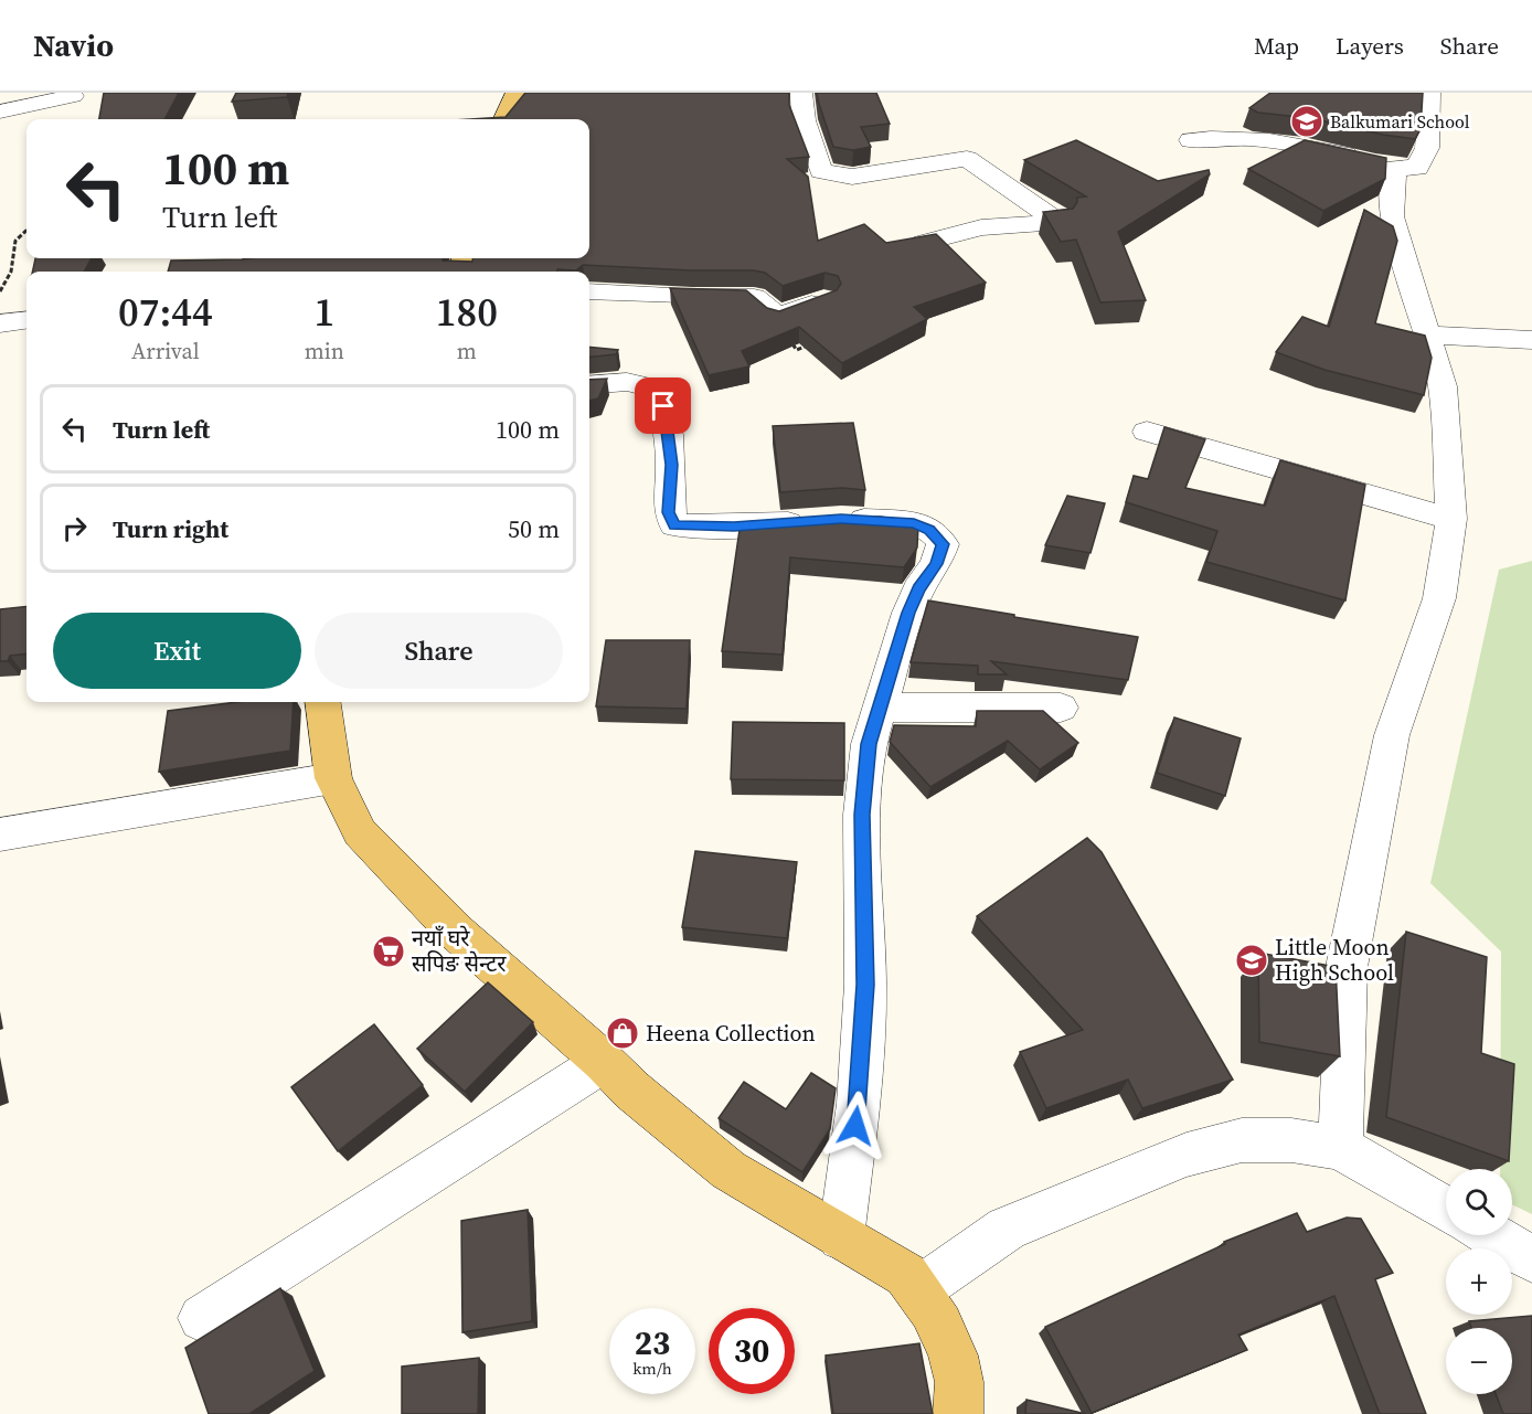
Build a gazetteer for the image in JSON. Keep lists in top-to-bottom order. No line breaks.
{"places":{"school or university":["Balkumari School","Little Moon High School"],"supermarket":["नयाँ घरे सपिङ सेन्टर"],"shop":["Heena Collection"]},"page":{"header":"Navio","nav":["Map","Layers","Share"],"turn":["100 m","Turn left"],"eta":["07:44","Arrival","1","min","180","m"],"list":[{"name":"Turn left","value":"100 m"},{"name":"Turn right","value":"50 m"}],"buttons":["Exit","Share"],"map_buttons":["+","−"],"speed":"23 km/h","limit":"30"}}
